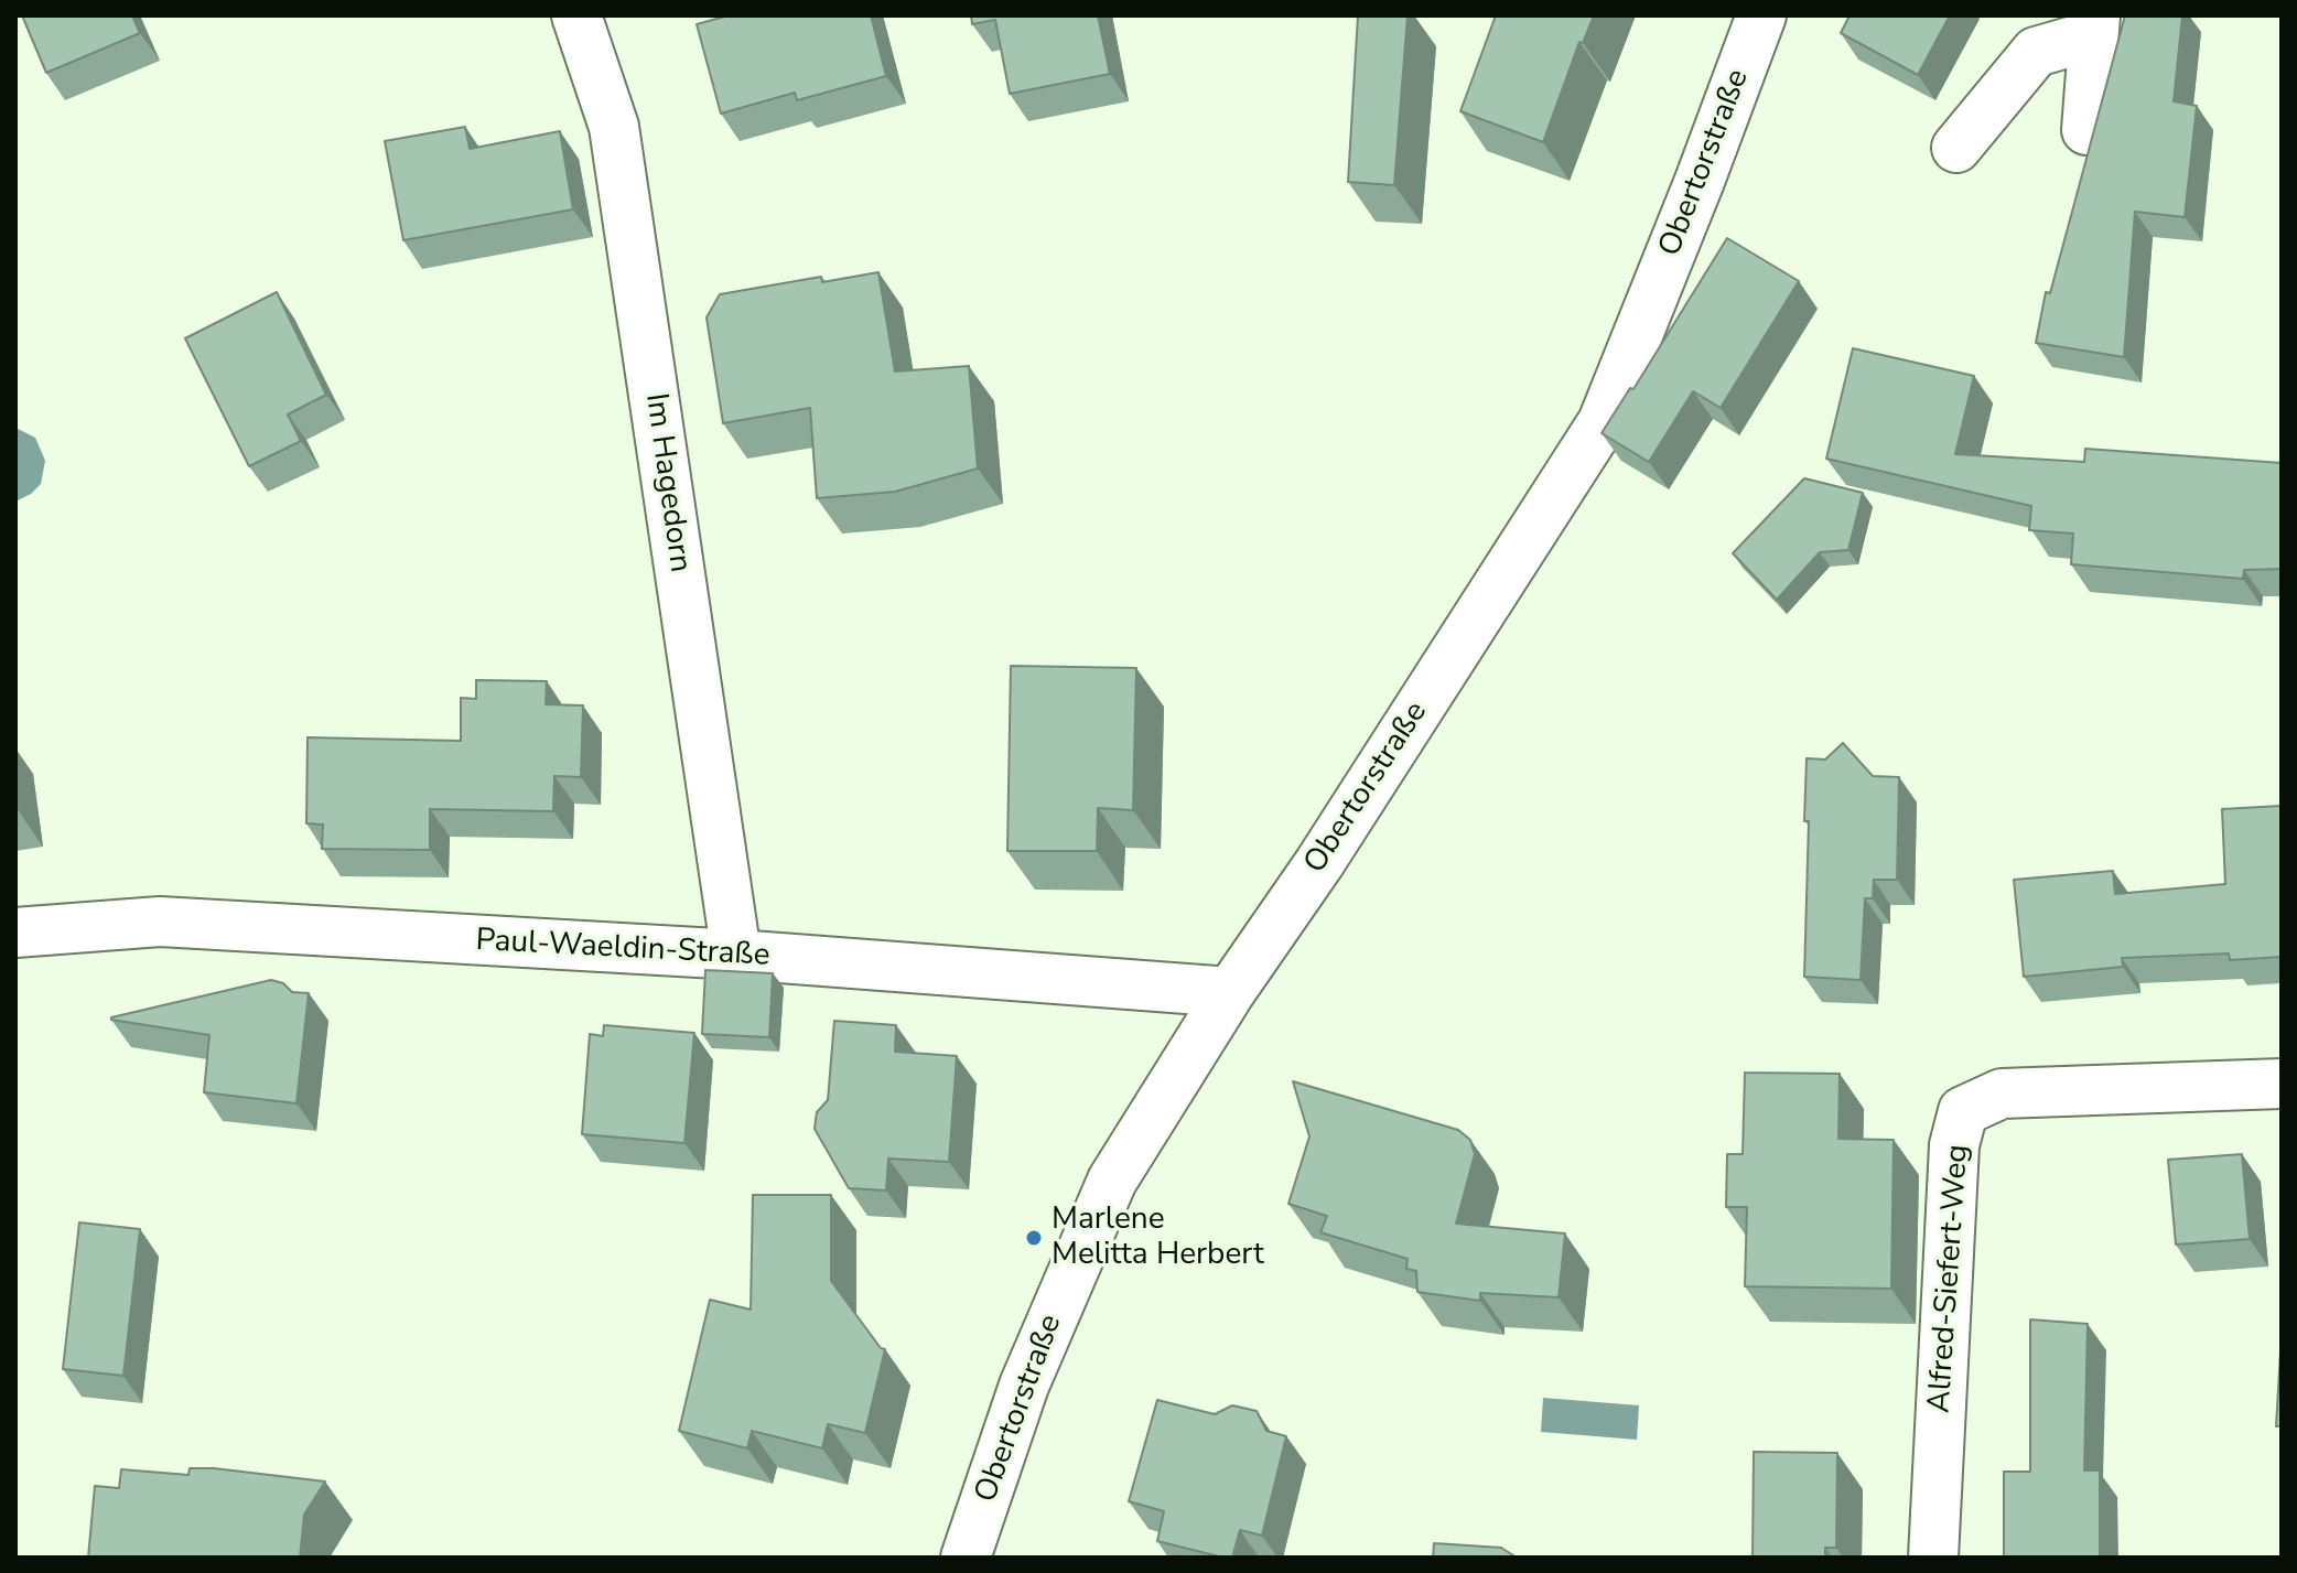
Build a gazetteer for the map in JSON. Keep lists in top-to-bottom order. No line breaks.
{"streets":{"street":["Obertorstraße","Im Hagedorn","Paul-Waeldin-Straße","Alfred-Siefert-Weg"]},"crossings":[["Obertorstraße","Paul-Waeldin-Straße"],["Im Hagedorn","Paul-Waeldin-Straße"]],"places":["Marlene Melitta Herbert"]}
